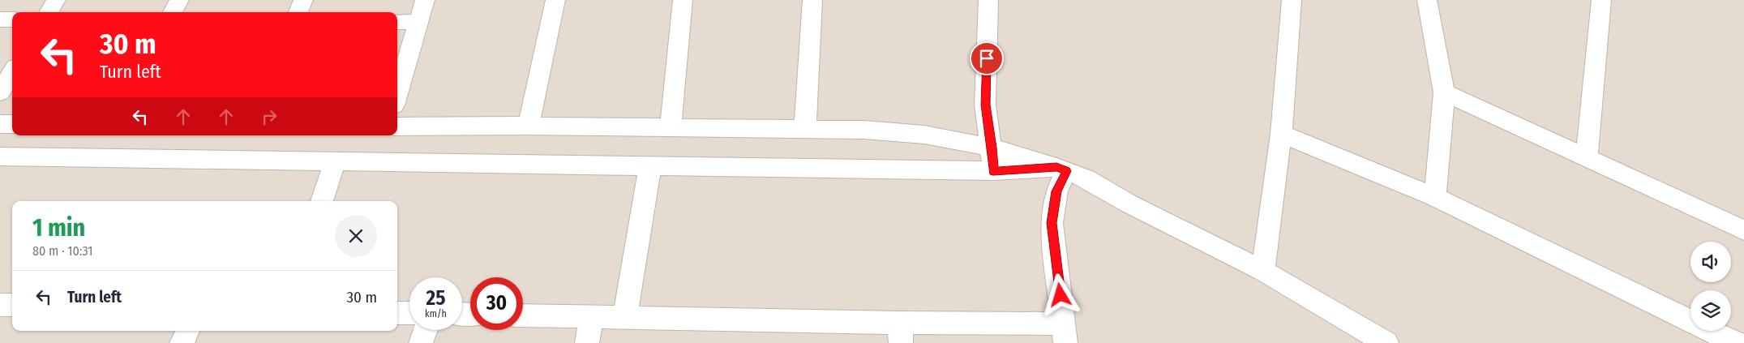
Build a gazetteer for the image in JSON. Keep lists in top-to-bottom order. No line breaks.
{"page":{"turn":["30 m","Turn left"],"heading":["1 min","80 m · 10:31"],"list":[{"name":"Turn left","value":"30 m"}],"speed":"25 km/h","limit":"30"}}
